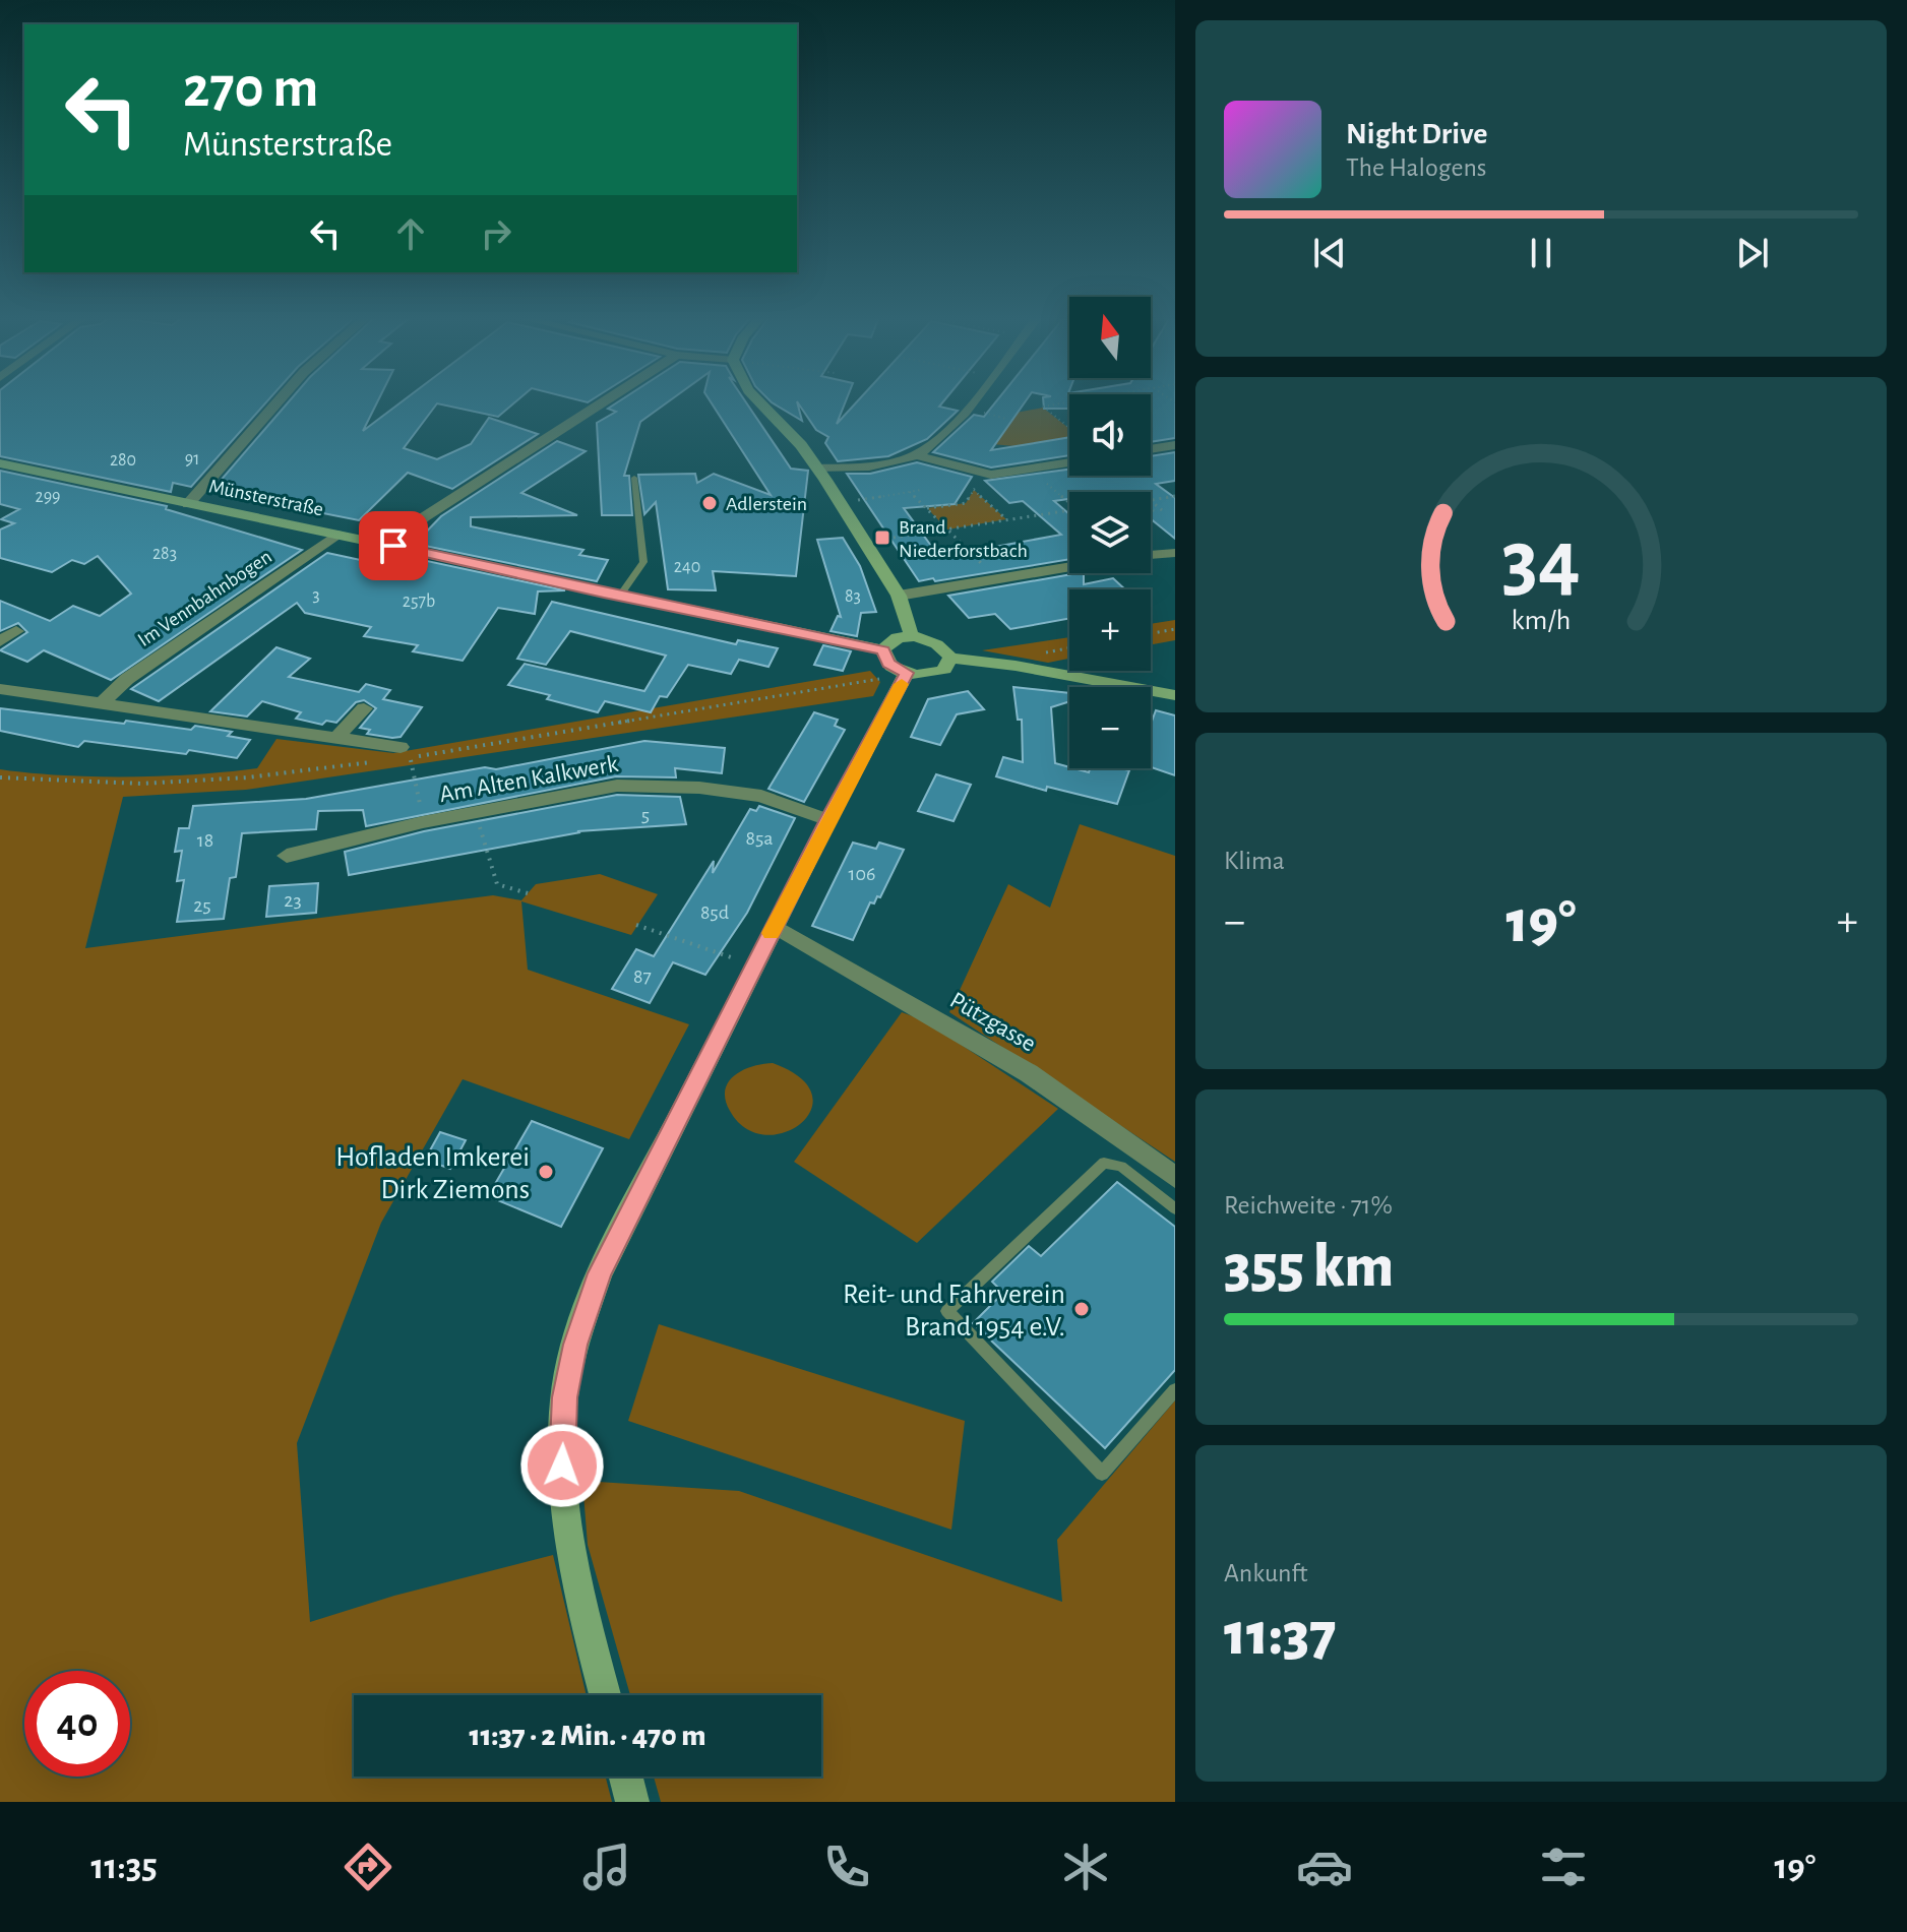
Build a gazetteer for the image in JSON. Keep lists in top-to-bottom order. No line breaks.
{"streets":{"street":["Münsterstraße","Im Vennbahnbogen","Am Alten Kalkwerk","Pützgasse"]},"crossings":[["Münsterstraße","Im Vennbahnbogen"]],"places":{"other":["Adlerstein","Hofladen Imkerei Dirk Ziemons","Reit- und Fahrverein Brand 1954 e.V."],"transit":["Brand Niederforstbach"]},"house_numbers":["91","280","299","283","240","3","83","257b","5","85a","18","106","23","25","85d","87"],"north":"top","page":{"turn":["270 m","Münsterstraße"],"song":["Night Drive","The Halogens"],"map_buttons":["+","−"],"tile":["Klima",["Reichweite · 71%","355 km"],["Ankunft","11:37"]],"heat":["−","19°","+"],"limit":"40","trip":"11:37 · 2 Min. · 470 m","tabs":["11:35","19°"],"gauge":["34","km/h"]}}
